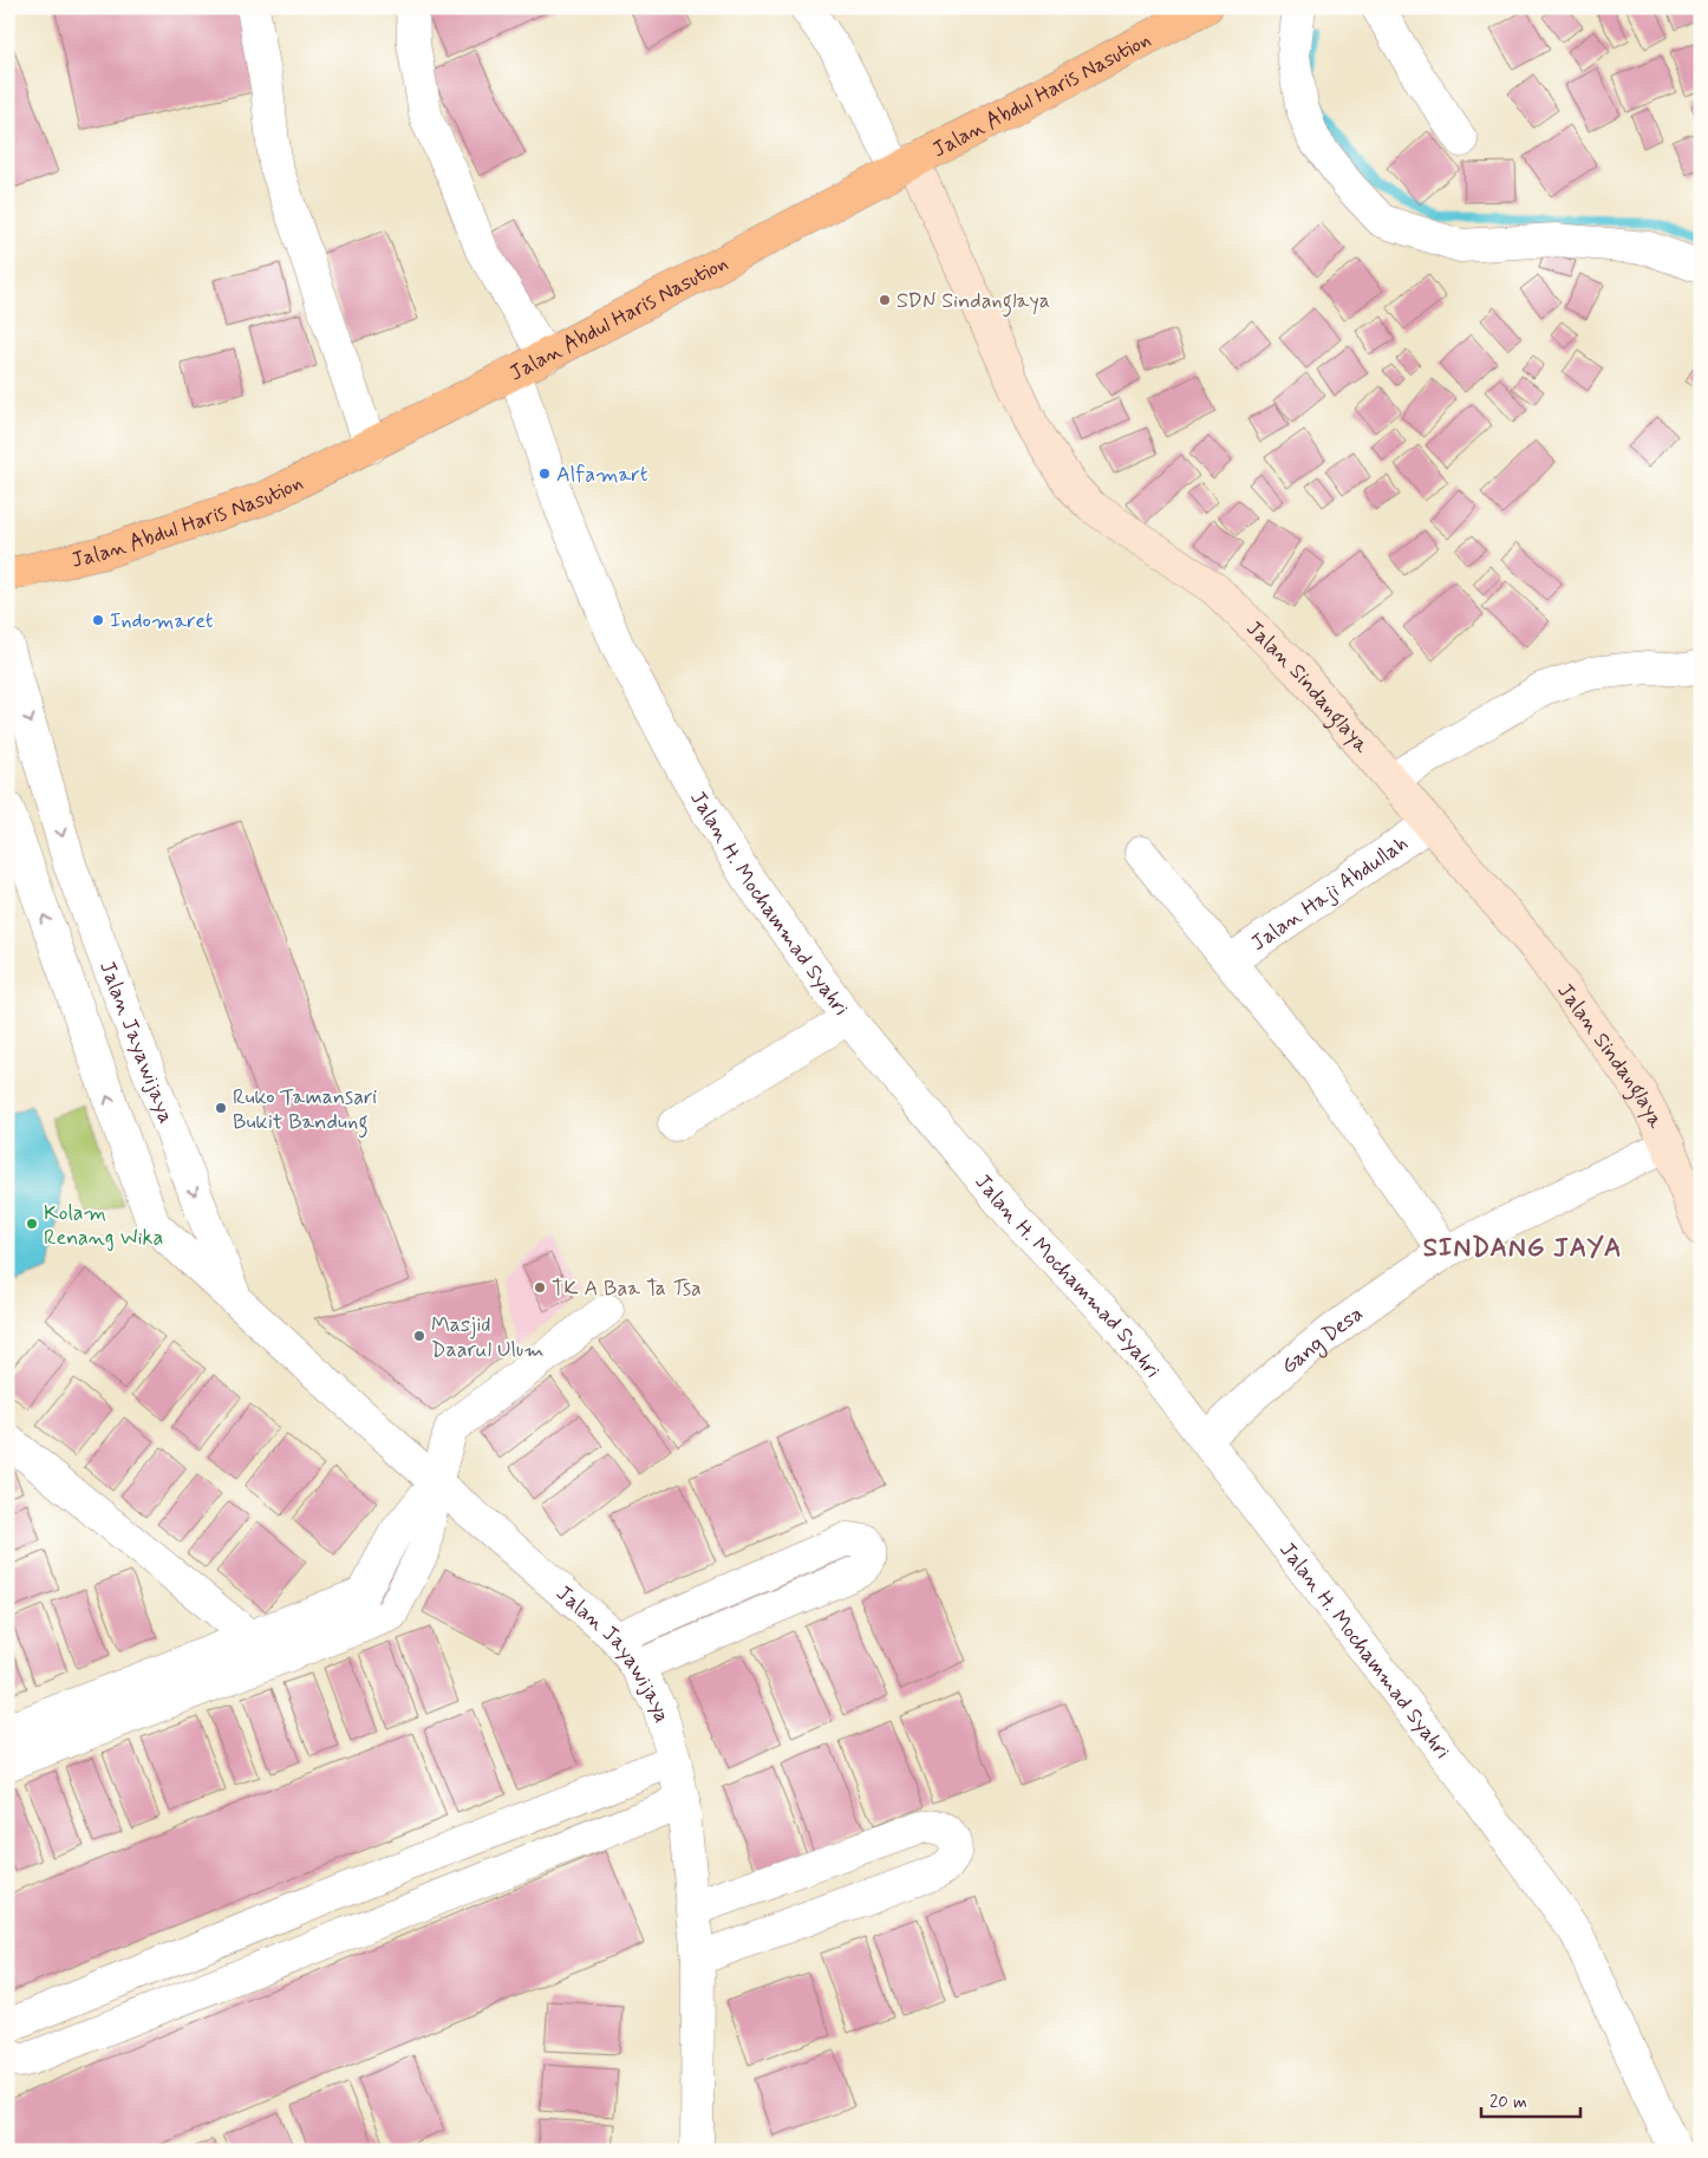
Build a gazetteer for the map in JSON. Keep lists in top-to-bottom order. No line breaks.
{"streets":{"highway":["Jalan Abdul Haris Nasution"],"street":["Jalan Sindanglaya","Jalan Haji Abdullah","Jalan H. Mochammad Syahri","Jalan Jayawijaya","Gang Desa"]},"crossings":[["Jalan Abdul Haris Nasution","Jalan Sindanglaya"],["Jalan Abdul Haris Nasution","Jalan H. Mochammad Syahri"],["Jalan Sindanglaya","Jalan Haji Abdullah"],["Jalan Sindanglaya","Gang Desa"],["Jalan H. Mochammad Syahri","Gang Desa"]],"districts":["SINDANG JAYA"],"places":["SDN Sindanglaya","Alfamart","Indomaret","Ruko Tamansari Bukit Bandung","Kolam Renang Wika","TK A Baa Ta Tsa","Masjid Daarul Ulum"],"scale_bar":"20 m"}
